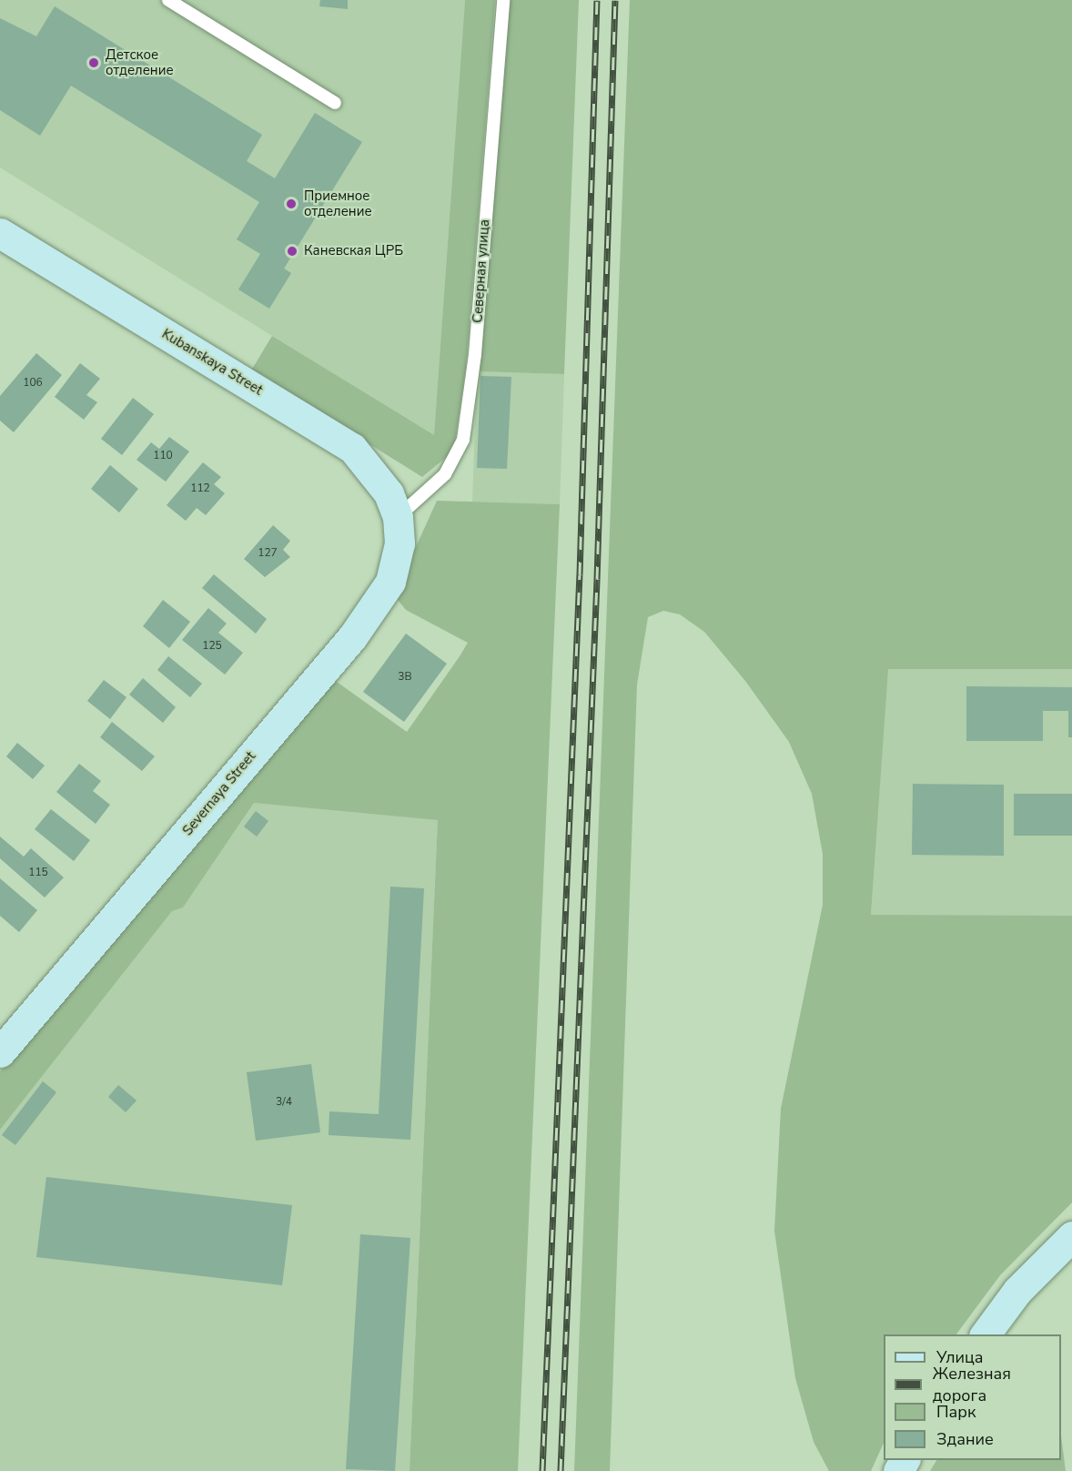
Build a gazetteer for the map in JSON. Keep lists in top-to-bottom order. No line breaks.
{"streets":{"street":["Kubanskaya Street","Severnaya Street"],"lane":["Северная улица"]},"crossings":[["Северная улица","Kubanskaya Street"],["Северная улица","Severnaya Street"],["Kubanskaya Street","Severnaya Street"]],"places":["Детское отделение","Приемное отделение","Каневская ЦРБ"],"house_numbers":["106","110","112","127","125","3В","115","3/4"],"legend":["Улица","Железная дорога","Парк","Здание"]}
